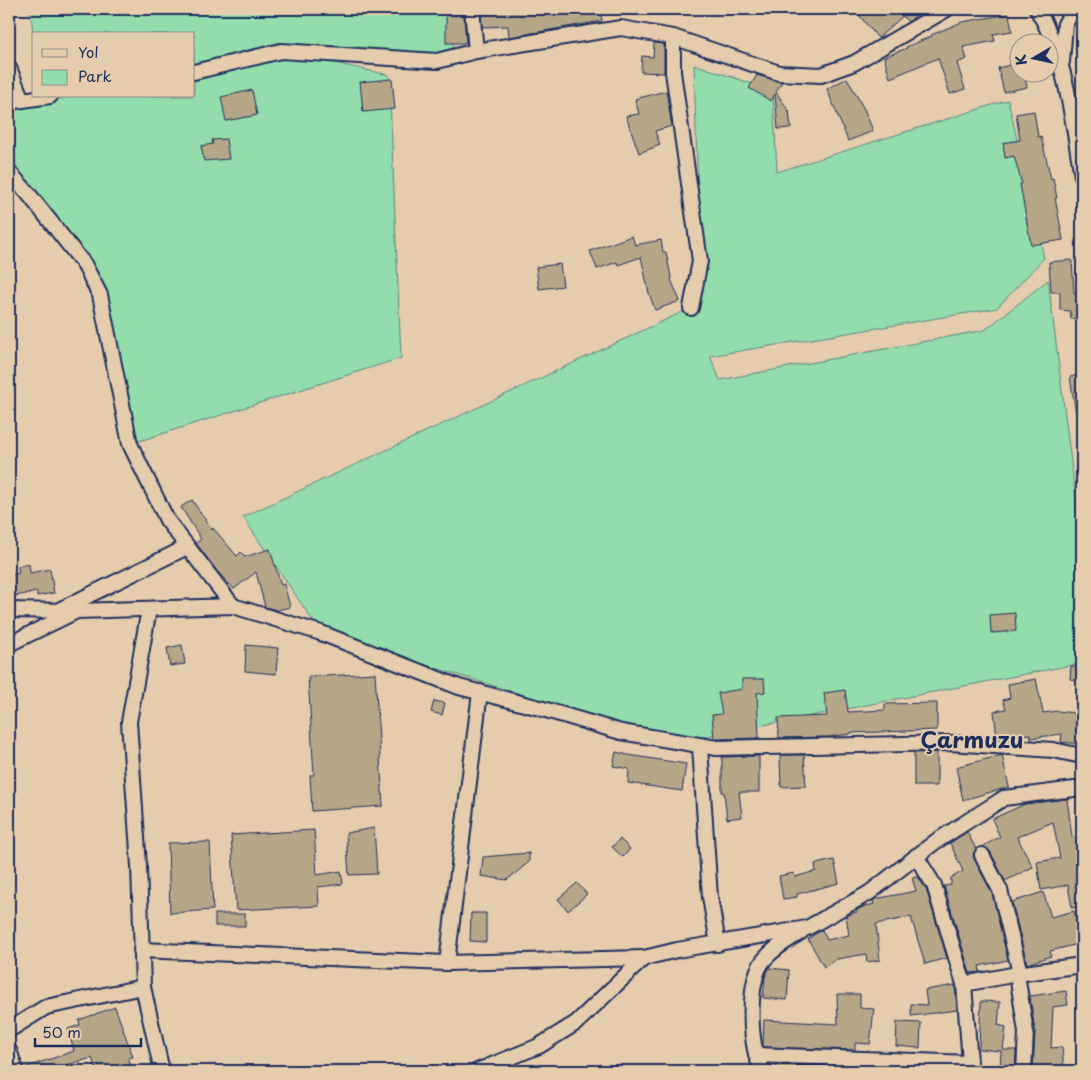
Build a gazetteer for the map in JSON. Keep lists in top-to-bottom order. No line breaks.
{"districts":["Çarmuzu"],"legend":["Yol","Park"],"scale_bar":"50 m","north":"left"}
